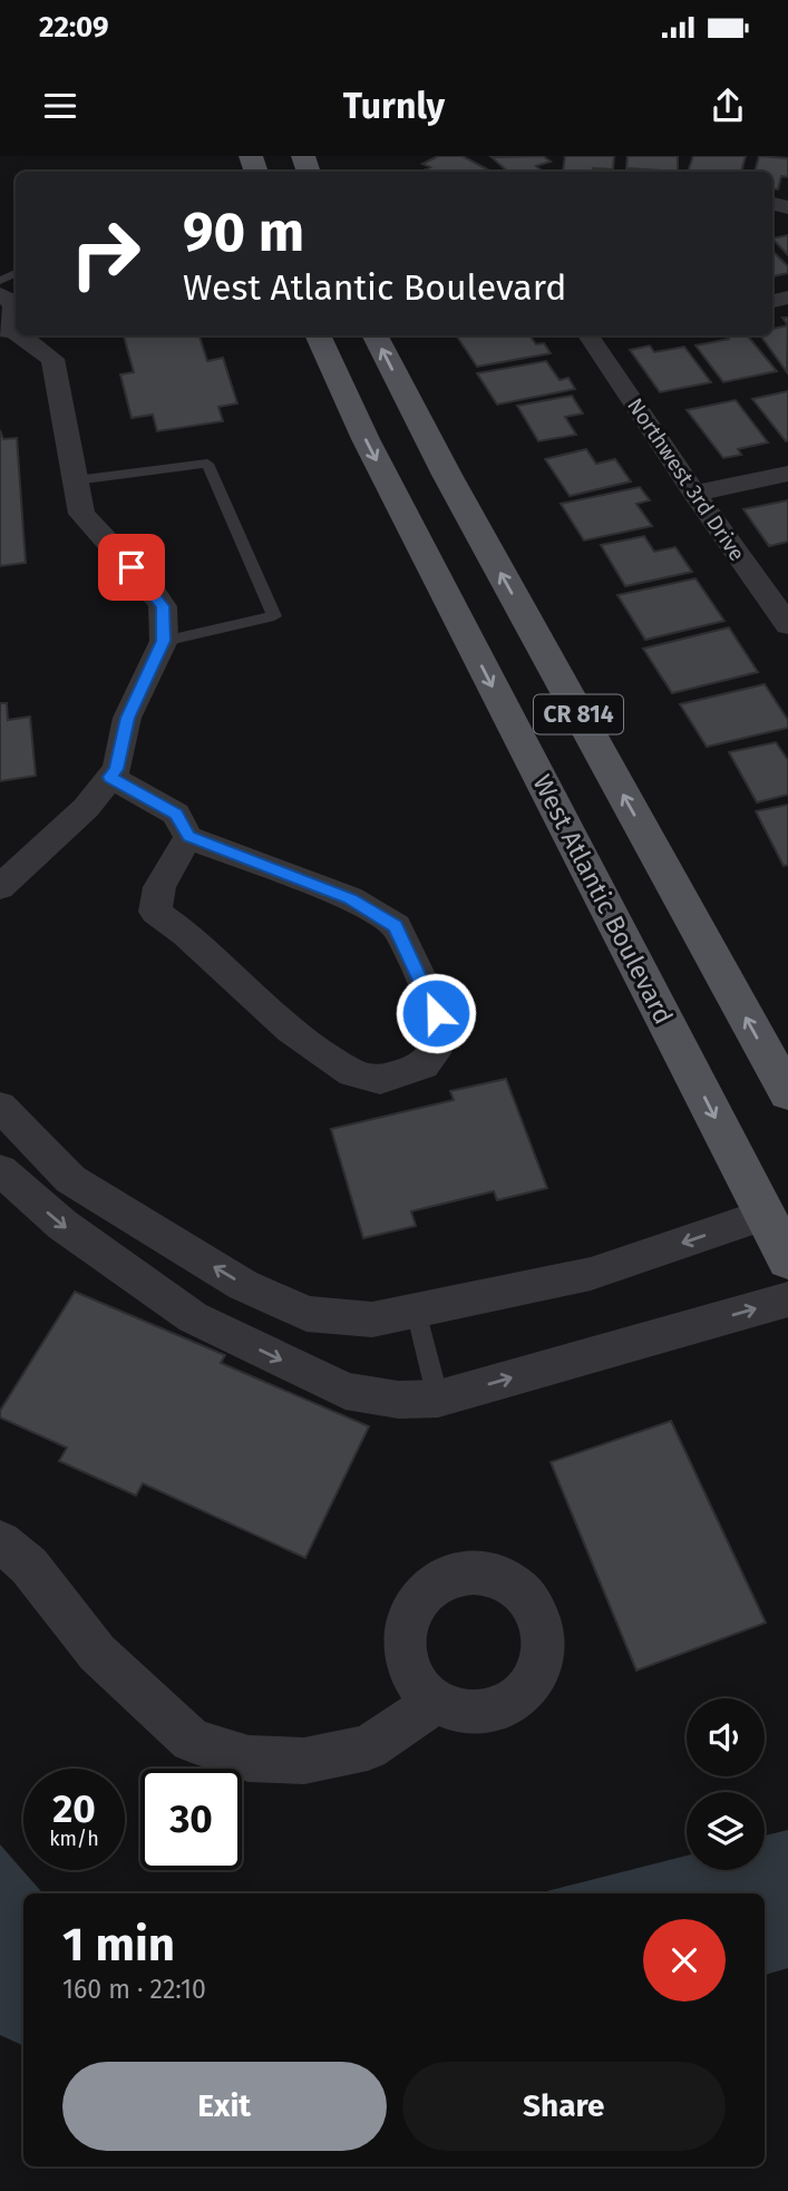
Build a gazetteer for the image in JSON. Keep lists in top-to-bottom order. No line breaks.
{"streets":{"main road":["CR 814","West Atlantic Boulevard"],"street":["Northwest 3rd Drive"]},"page":{"status":"22:09","header":"Turnly","turn":["90 m","West Atlantic Boulevard"],"speed":"20 km/h","limit":"30","heading":["1 min","160 m · 22:10"],"buttons":["Exit","Share"]}}
